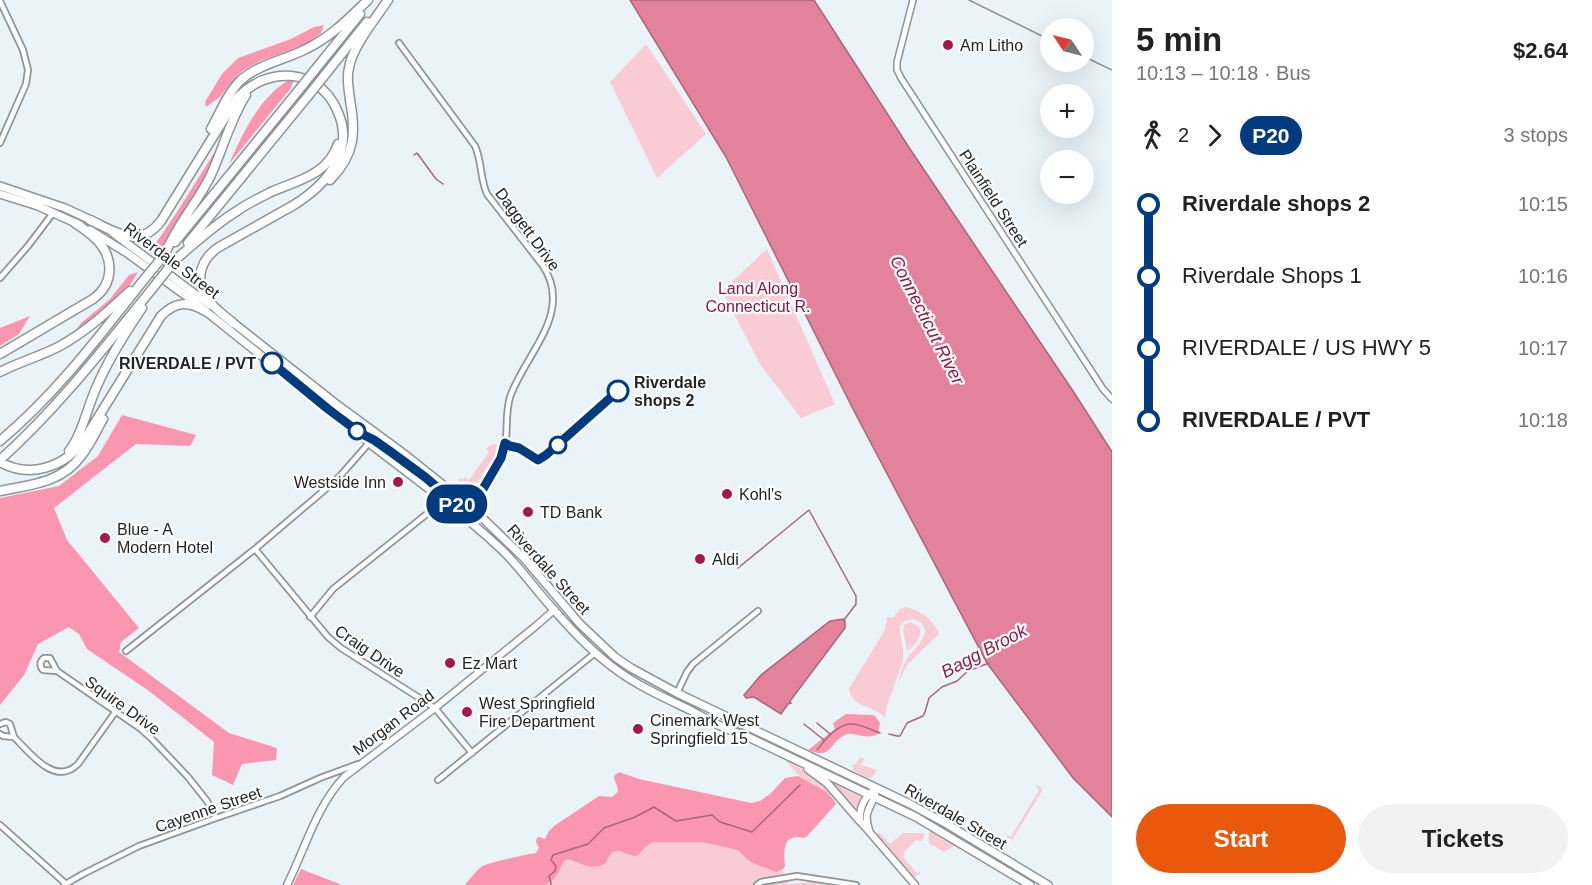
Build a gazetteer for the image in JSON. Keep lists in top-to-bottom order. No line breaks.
{"streets":{"main road":["Riverdale Street","Morgan Road"],"street":["Plainfield Street","Daggett Drive","Craig Drive","Squire Drive","Cayenne Street"]},"crossings":[["Daggett Drive","Riverdale Street"],["Riverdale Street","Morgan Road"],["Craig Drive","Morgan Road"],["Squire Drive","Cayenne Street"],["Morgan Road","Cayenne Street"]],"water":["Connecticut River","Bagg Brook"],"parks":["Land Along Connecticut R."],"places":["Am Litho","RIVERDALE / PVT","Riverdale shops 2","Westside Inn","Kohl's","TD Bank","Blue - A Modern Hotel","Aldi","Ez Mart","West Springfield Fire Department","Cinemark West Springfield 15"],"lines":["bus line P20"],"north":"top left","page":{"on_map":"P20","heading":["5 min","10:13 – 10:18 · Bus","$2.64"],"map_buttons":["+","−"],"legs":["2","P20","3 stops"],"list":[{"name":"Riverdale shops 2","value":"10:15"},{"name":"Riverdale Shops 1","value":"10:16"},{"name":"RIVERDALE / US HWY 5","value":"10:17"},{"name":"RIVERDALE / PVT","value":"10:18"}],"buttons":["Start","Tickets"]}}
